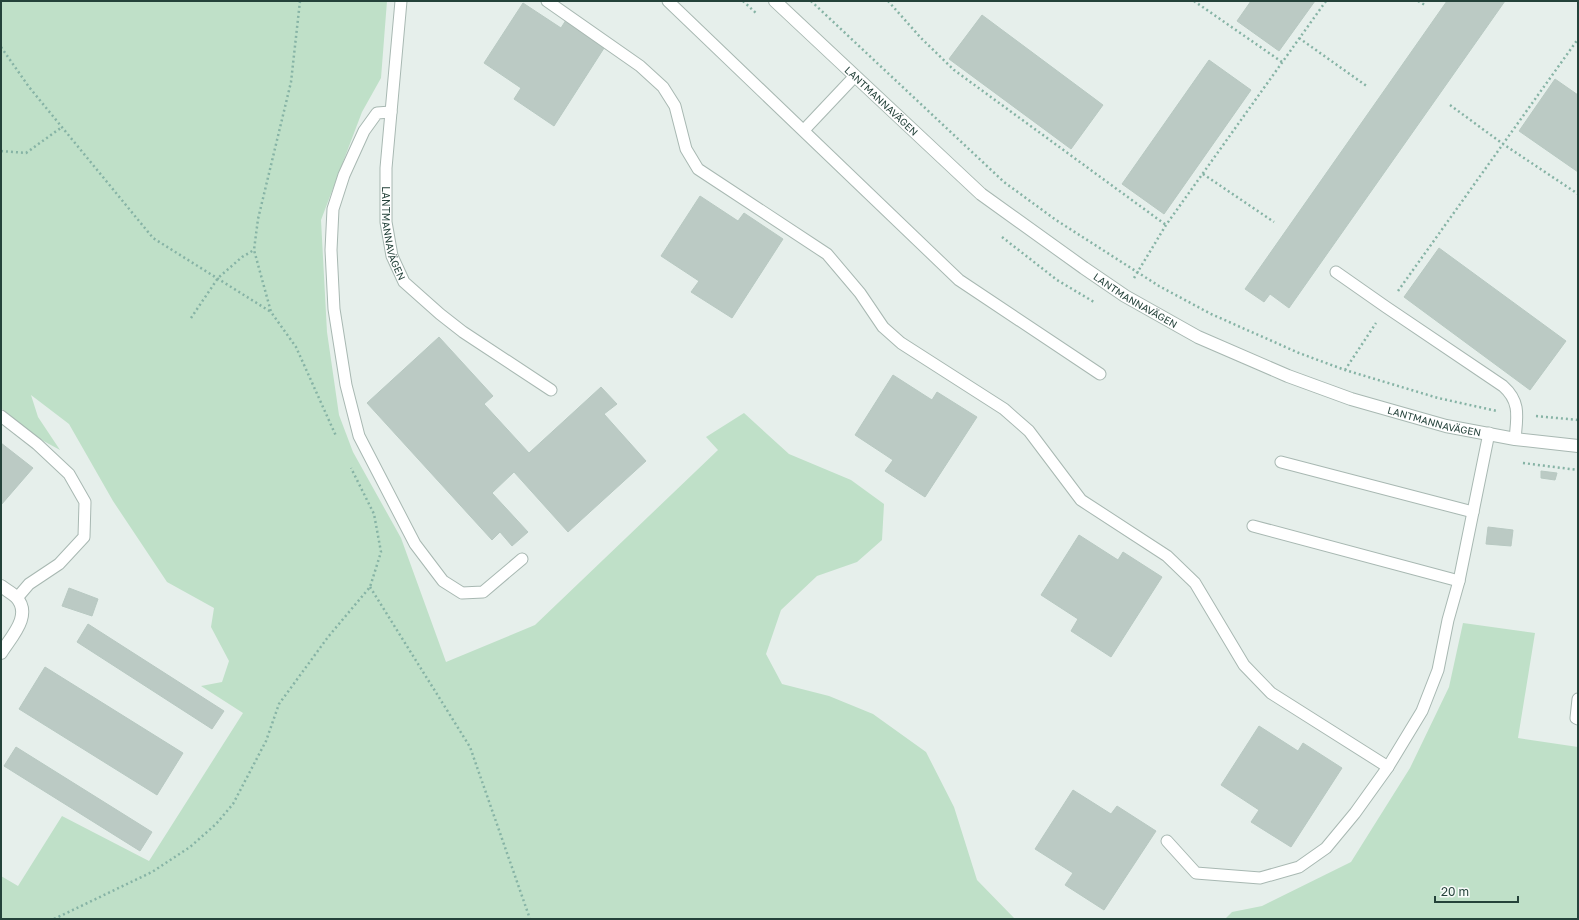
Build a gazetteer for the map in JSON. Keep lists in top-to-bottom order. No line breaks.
{"streets":{"street":["LANTMANNAVÄGEN"]},"scale_bar":"20 m"}
